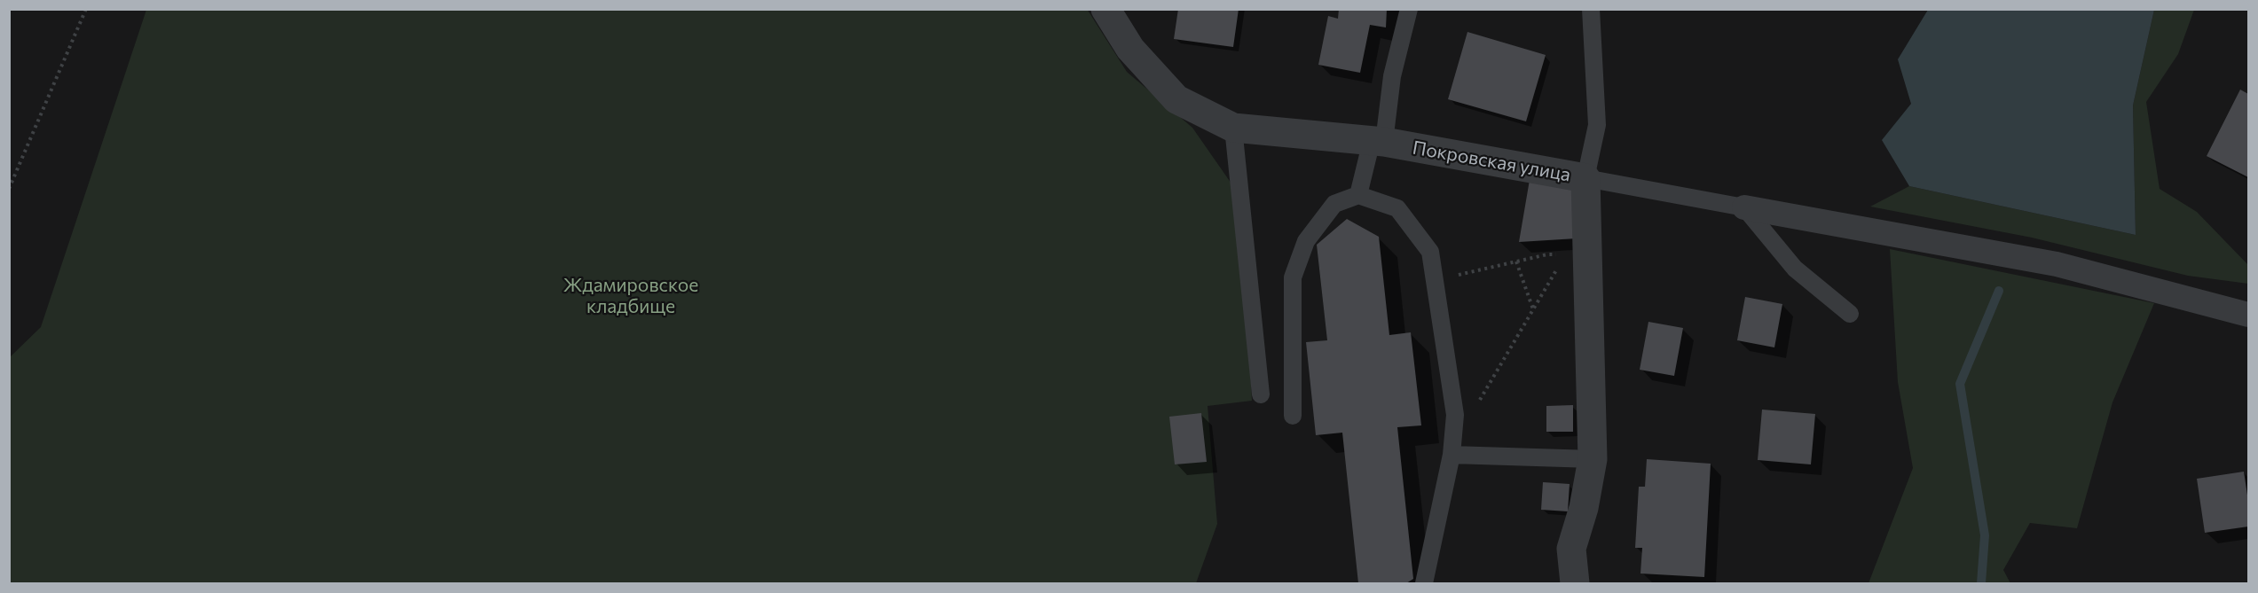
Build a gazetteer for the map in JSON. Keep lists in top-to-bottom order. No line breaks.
{"streets":{"street":["Покровская улица"]},"parks":["Ждамировское кладбище"]}
